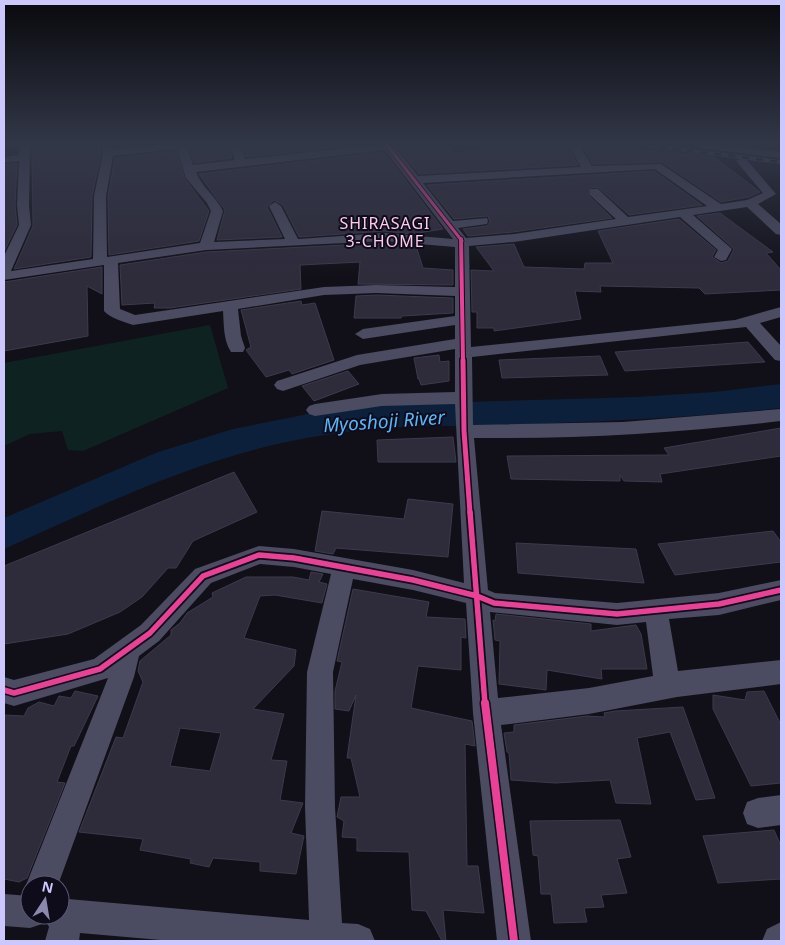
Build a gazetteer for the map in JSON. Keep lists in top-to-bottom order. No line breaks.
{"districts":["SHIRASAGI 3-CHOME"],"water":["Myoshoji River"],"north":"top"}
